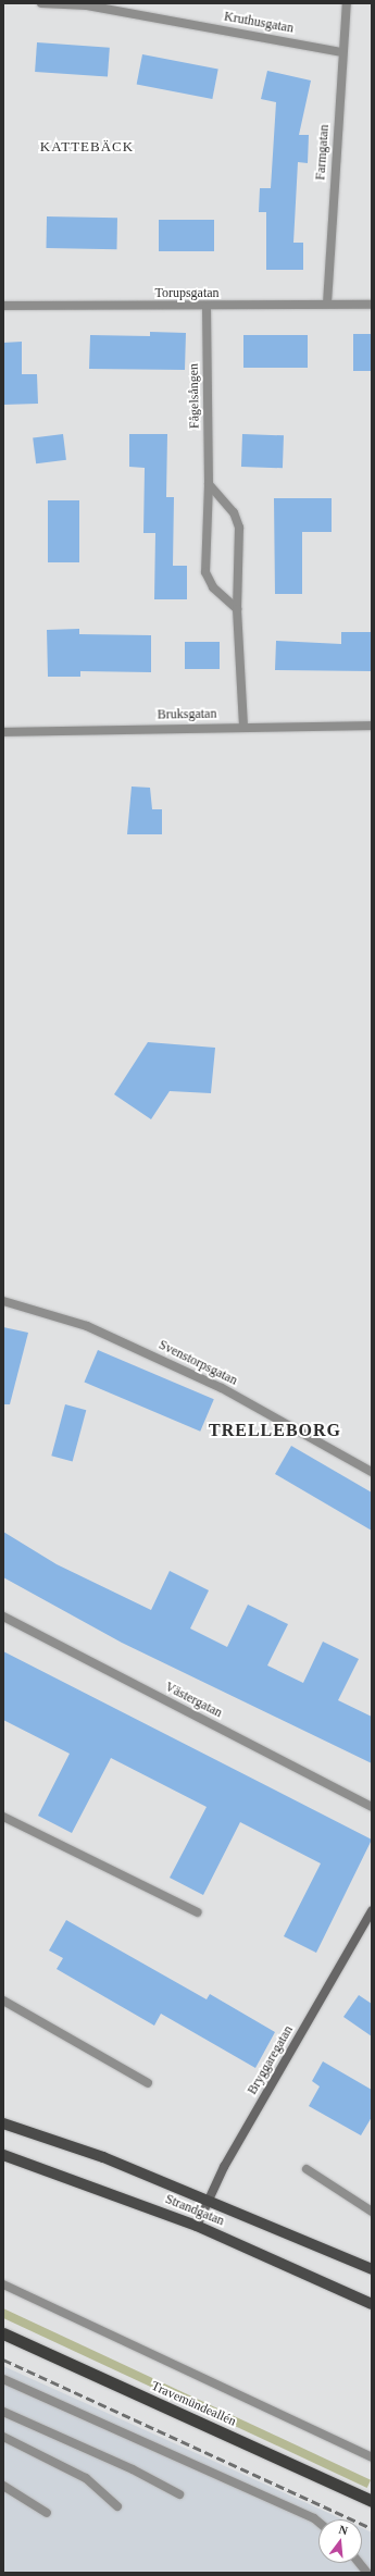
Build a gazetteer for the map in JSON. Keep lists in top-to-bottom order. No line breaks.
{"streets":{"highway":["Travemündeallén"],"main road":["Bryggaregatan","Strandgatan"],"street":["Kruthusgatan","Farmgatan","Torupsgatan","Fågelsången","Bruksgatan","Svenstorpsgatan","Västergatan"]},"crossings":[["Kruthusgatan","Farmgatan"],["Farmgatan","Torupsgatan"],["Torupsgatan","Fågelsången"],["Bryggaregatan","Strandgatan"]],"districts":["KATTEBÄCK","TRELLEBORG"],"north":"top"}
